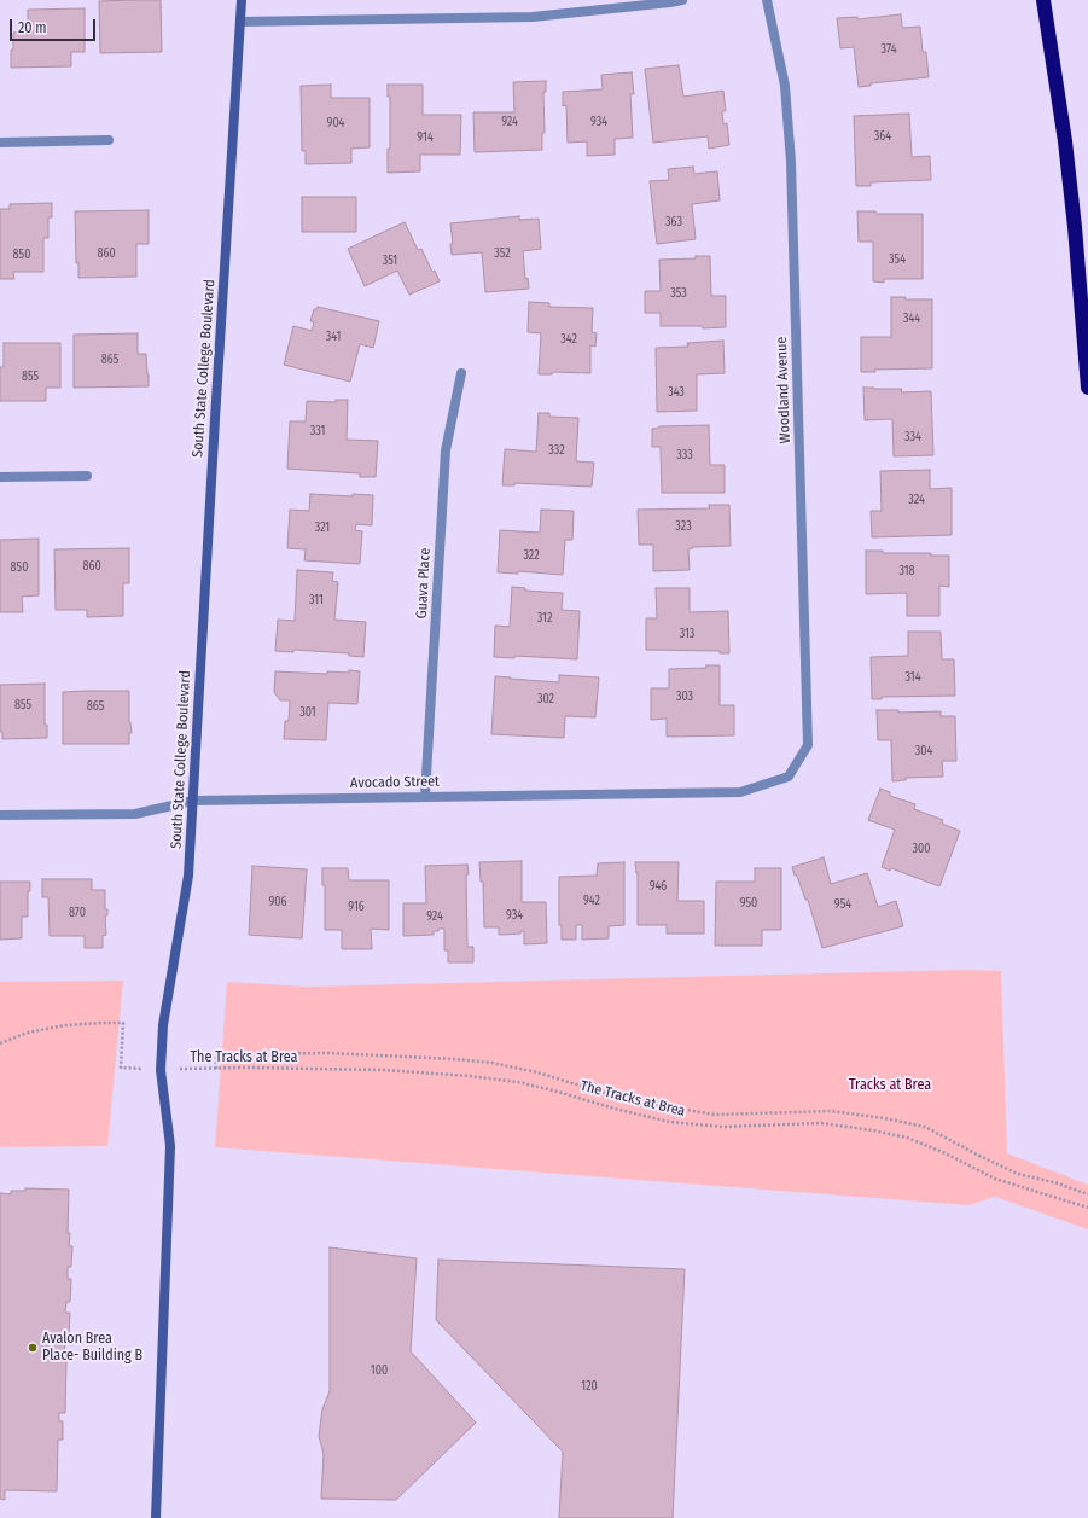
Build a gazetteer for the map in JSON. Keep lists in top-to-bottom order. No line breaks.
{"streets":{"main road":["South State College Boulevard"],"street":["Woodland Avenue","Guava Place","Avocado Street"],"path":["The Tracks at Brea"]},"crossings":[["South State College Boulevard","Avocado Street"],["South State College Boulevard","The Tracks at Brea"],["Woodland Avenue","Avocado Street"],["Guava Place","Avocado Street"]],"parks":["Tracks at Brea"],"places":["Avalon Brea Place- Building B"],"house_numbers":["374","924","934","904","364","914","363","860","352","850","354","351","353","344","341","342","865","855","343","331","334","332","333","324","323","321","322","860","850","318","311","312","313","314","303","302","855","865","301","304","300","946","942","906","950","954","916","870","934","924","100","120"],"scale_bar":"20 m"}
